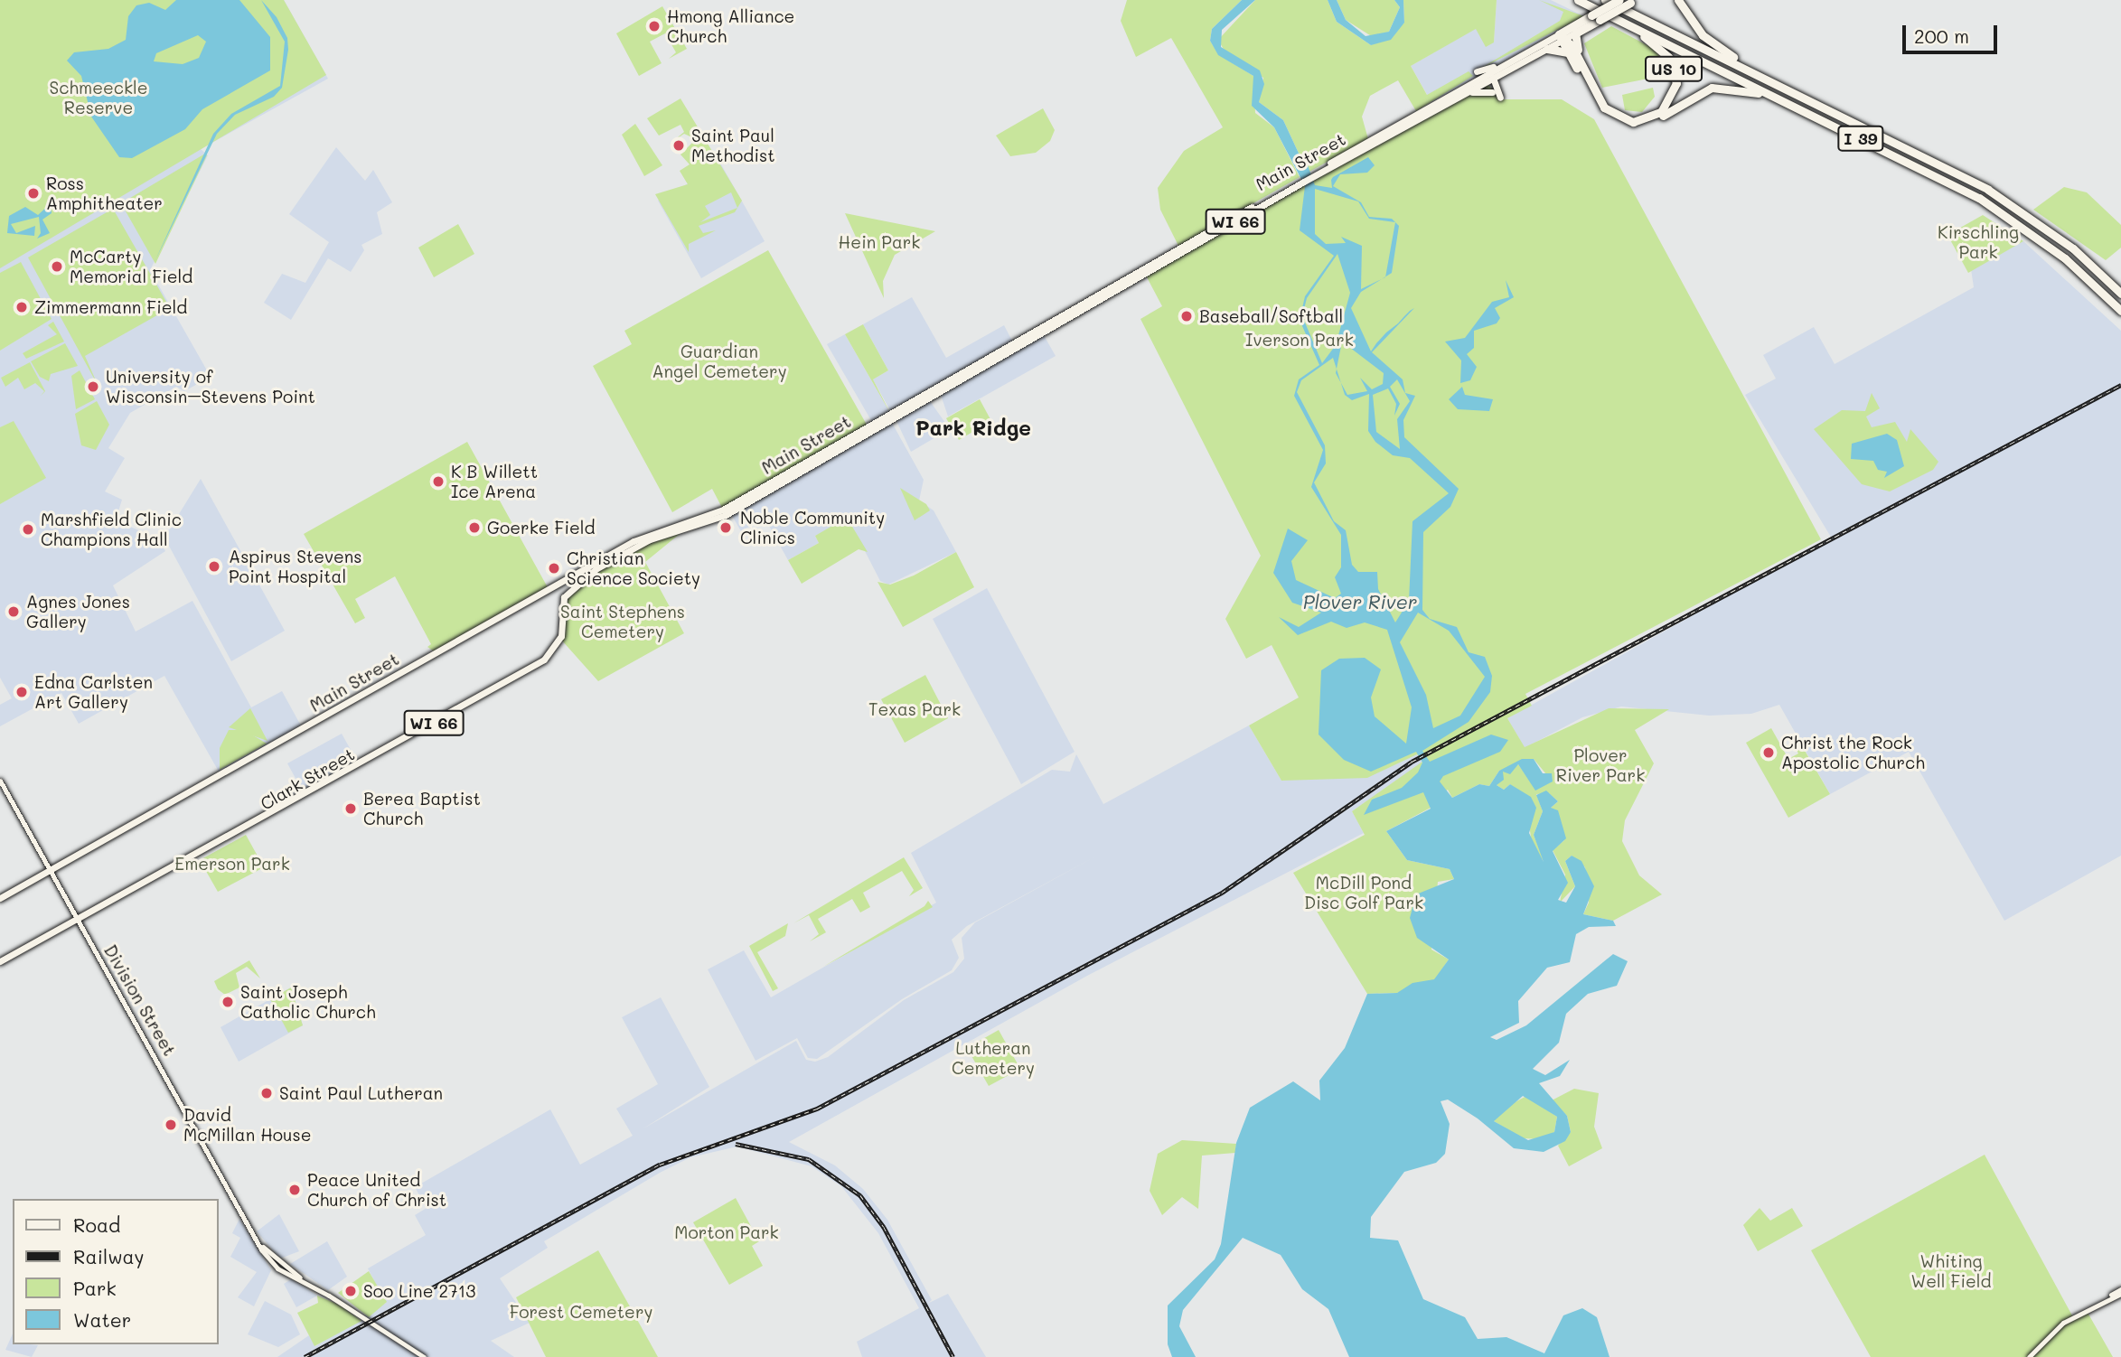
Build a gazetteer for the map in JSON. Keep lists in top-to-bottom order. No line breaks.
{"streets":{"highway":["US 10","I 39","Main Street"],"main road":["WI 66","Clark Street","Division Street"]},"crossings":[["US 10","Main Street"],["Main Street","Clark Street"],["Main Street","Division Street"],["Clark Street","Division Street"]],"districts":["Park Ridge"],"water":["Plover River"],"parks":["Schmeeckle Reserve","Kirschling Park","Hein Park","Iverson Park","Guardian Angel Cemetery","Saint Stephens Cemetery","Texas Park","Plover River Park","Emerson Park","McDill Pond Disc Golf Park","Lutheran Cemetery","Morton Park","Whiting Well Field","Forest Cemetery"],"places":["Hmong Alliance Church","Saint Paul Methodist","Ross Amphitheater","McCarty Memorial Field","Zimmermann Field","Baseball/Softball","University of Wisconsin–Stevens Point","K B Willett Ice Arena","Goerke Field","Noble Community Clinics","Marshfield Clinic Champions Hall","Aspirus Stevens Point Hospital","Christian Science Society","Agnes Jones Gallery","Edna Carlsten Art Gallery","Christ the Rock Apostolic Church","Berea Baptist Church","Saint Joseph Catholic Church","Saint Paul Lutheran","David McMillan House","Peace United Church of Christ","Soo Line 2713"],"legend":["Road","Railway","Park","Water"],"scale_bar":"200 m"}
